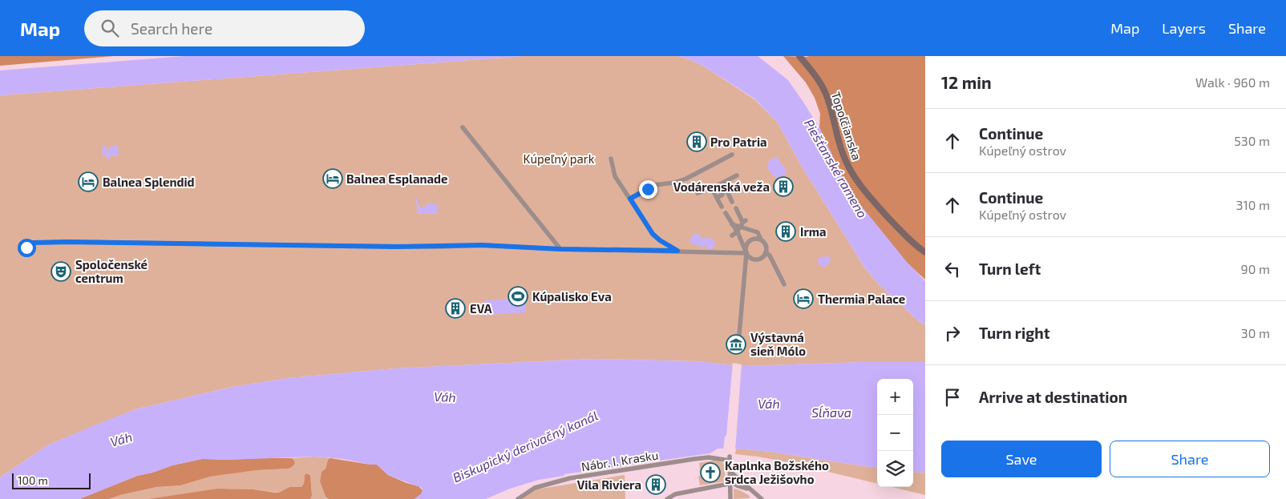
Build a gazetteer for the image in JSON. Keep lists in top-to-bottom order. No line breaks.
{"streets":{"main road":["Topoľčianska"],"street":["Nábr. I. Krasku"]},"water":["Piešťanské rameno","Váh","Sĺňava","Biskupický derivačný kanál"],"parks":["Kúpeľný park"],"places":{"building":["Pro Patria","Vodárenská veža","Irma","EVA","Vila Riviera"],"hotel":["Balnea Esplanade","Balnea Splendid","Thermia Palace"],"theatre":["Spoločenské centrum"],"sports":["Kúpalisko Eva"],"museum":["Výstavná sieň Mólo"],"church":["Kaplnka Božského srdca Ježišovho"]},"scale_bar":"100 m","page":{"header":"Map","search":"Search here","nav":["Map","Layers","Share"],"heading":["12 min","Walk · 960 m"],"list":[["Continue","Kúpeľný ostrov","530 m"],["Continue","Kúpeľný ostrov","310 m"],["Turn left","90 m"],["Turn right","30 m"],"Arrive at destination"],"map_buttons":["+","−"],"buttons":["Save","Share"],"scale":"100 m"}}
